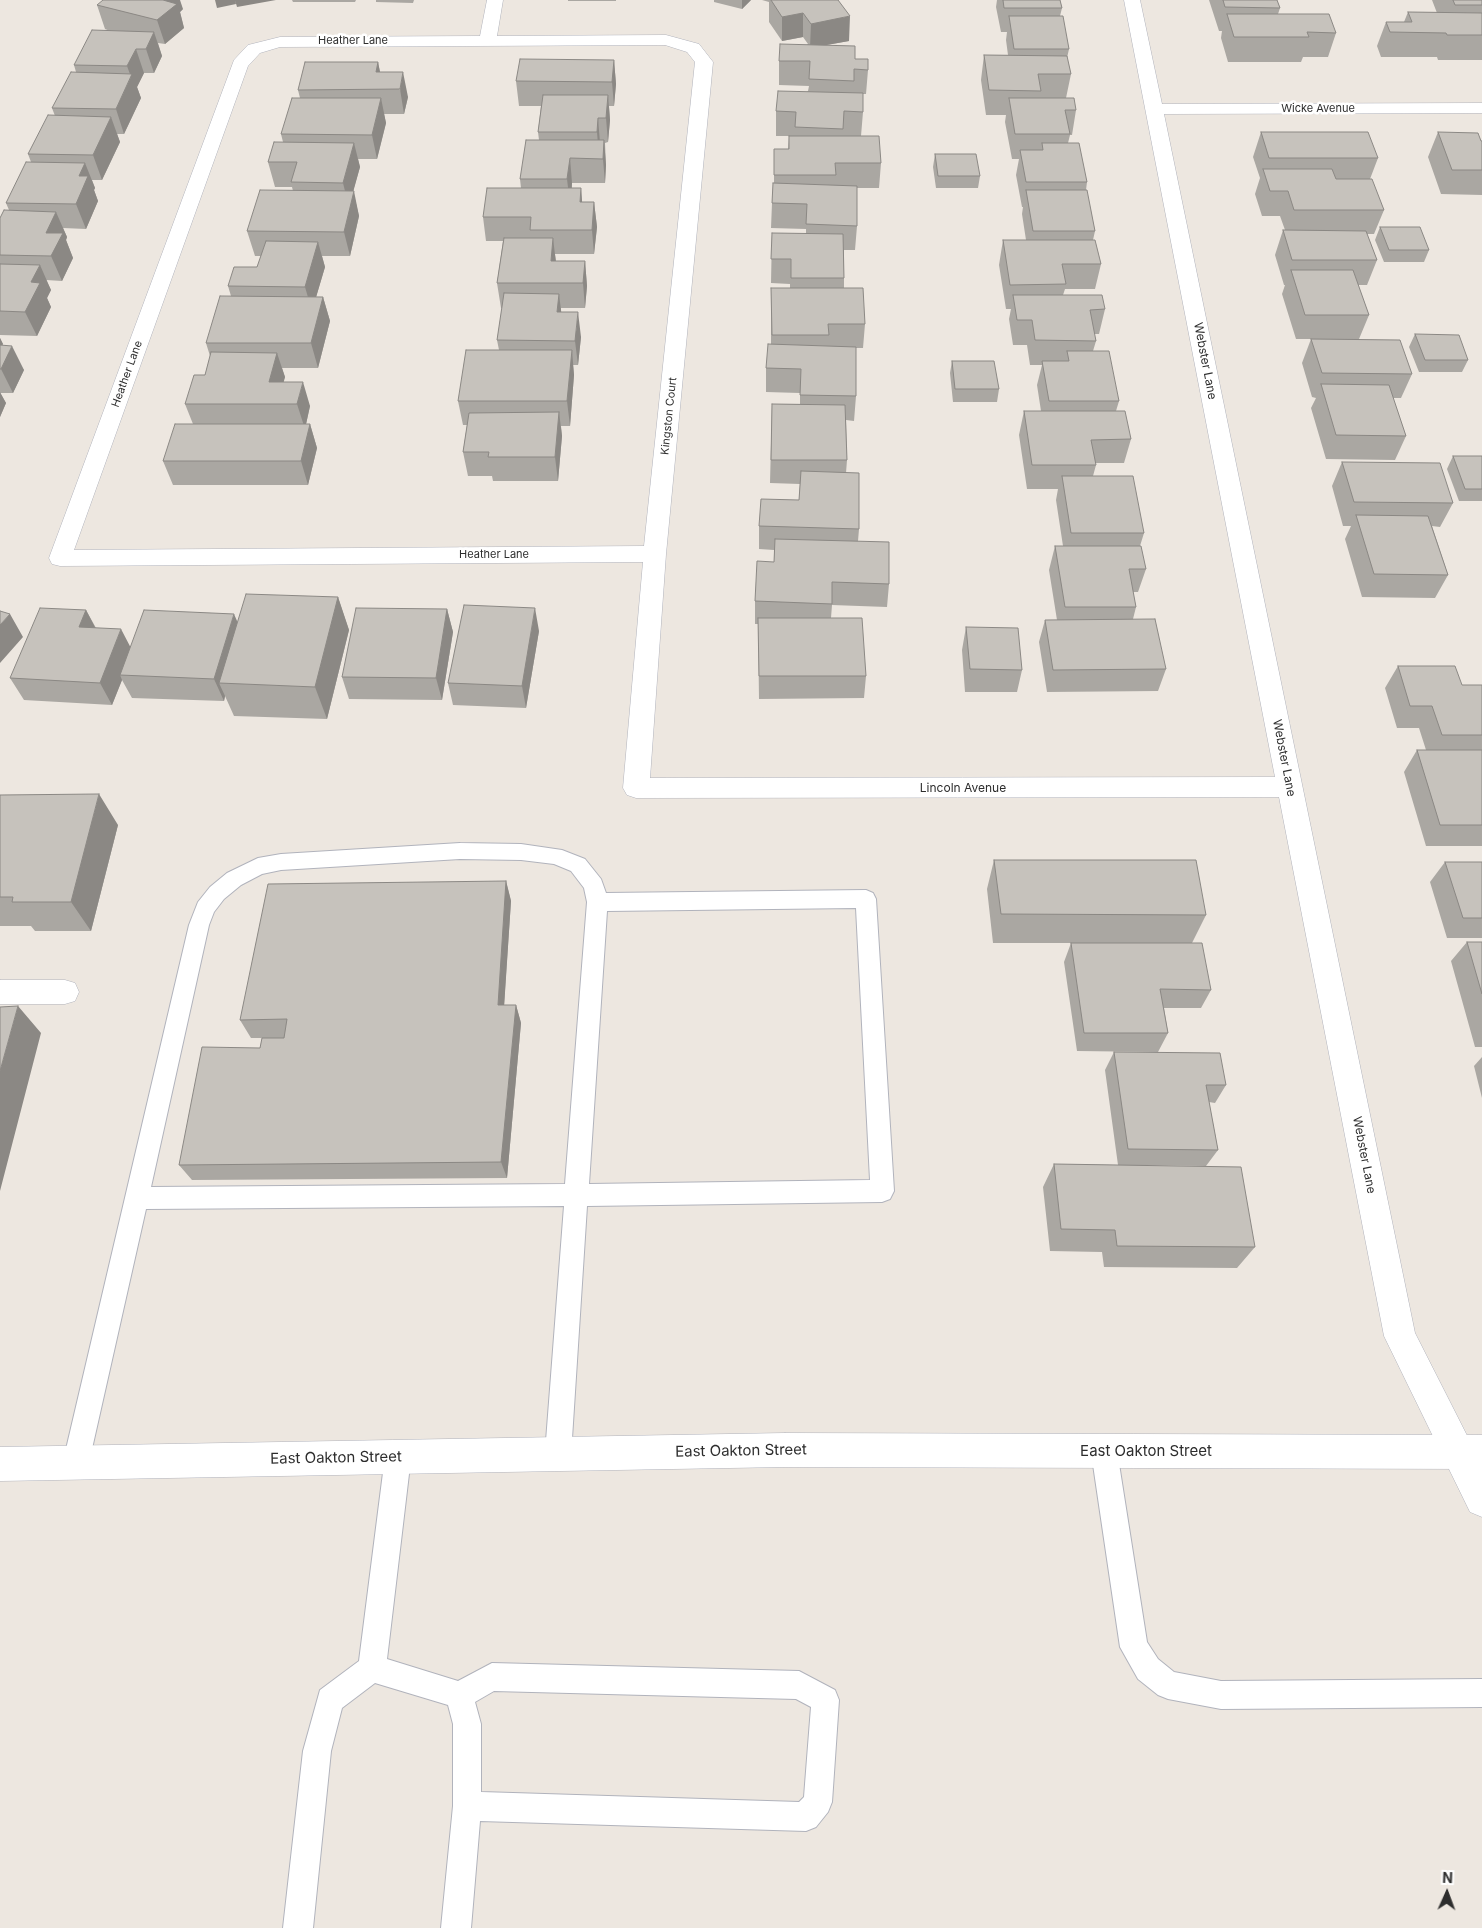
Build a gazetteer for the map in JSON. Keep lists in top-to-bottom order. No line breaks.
{"streets":{"street":["Heather Lane","Wicke Avenue","Webster Lane","Kingston Court","Lincoln Avenue","East Oakton Street"]},"crossings":[["Heather Lane","Kingston Court"],["Wicke Avenue","Webster Lane"],["Webster Lane","Lincoln Avenue"],["Webster Lane","East Oakton Street"],["Kingston Court","Lincoln Avenue"]],"north":"top"}
